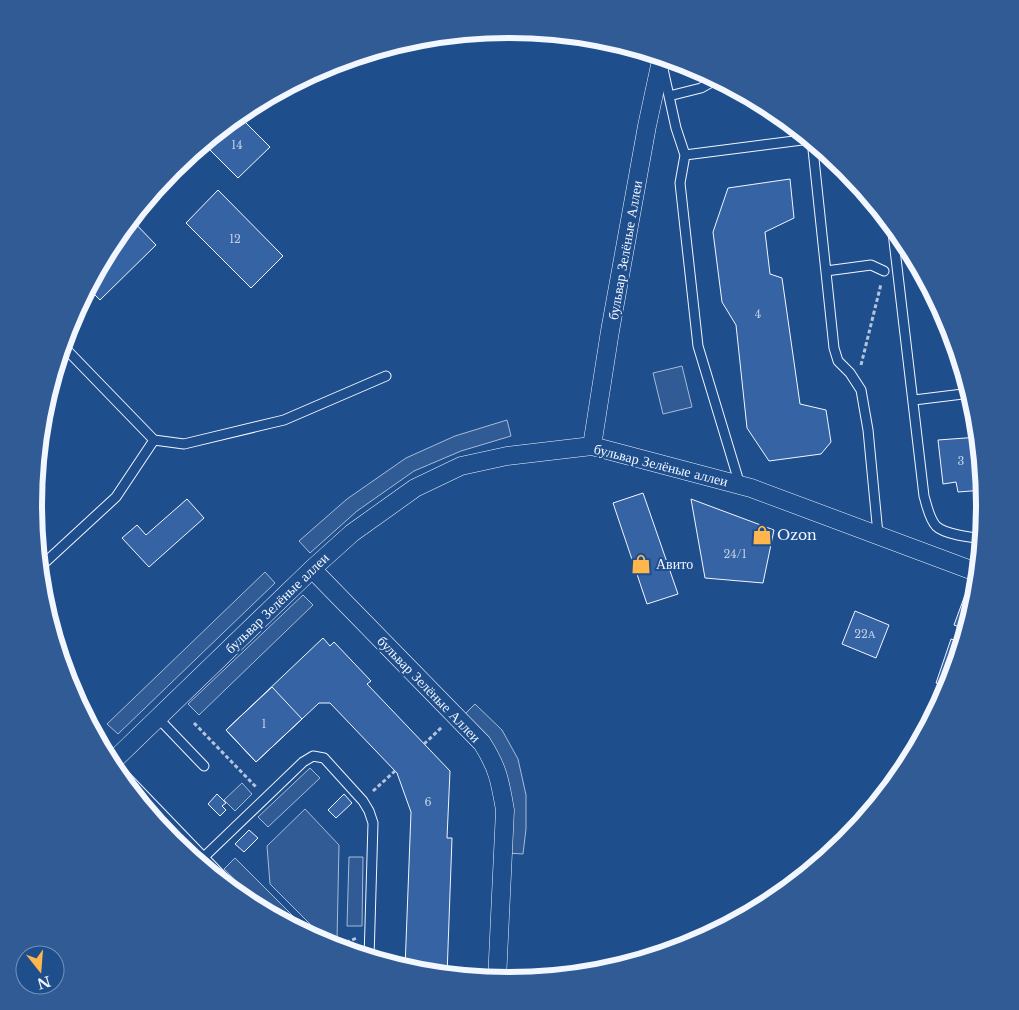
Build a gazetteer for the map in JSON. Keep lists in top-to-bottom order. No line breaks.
{"streets":{"street":["бульвар Зелёные Аллеи","бульвар Зелёные аллеи"]},"crossings":[["бульвар Зелёные Аллеи","бульвар Зелёные аллеи"]],"places":{"shop":["Ozon","Авито"]},"house_numbers":["14","12","4","3","24/1","22А","1","6"],"north":"bottom"}
